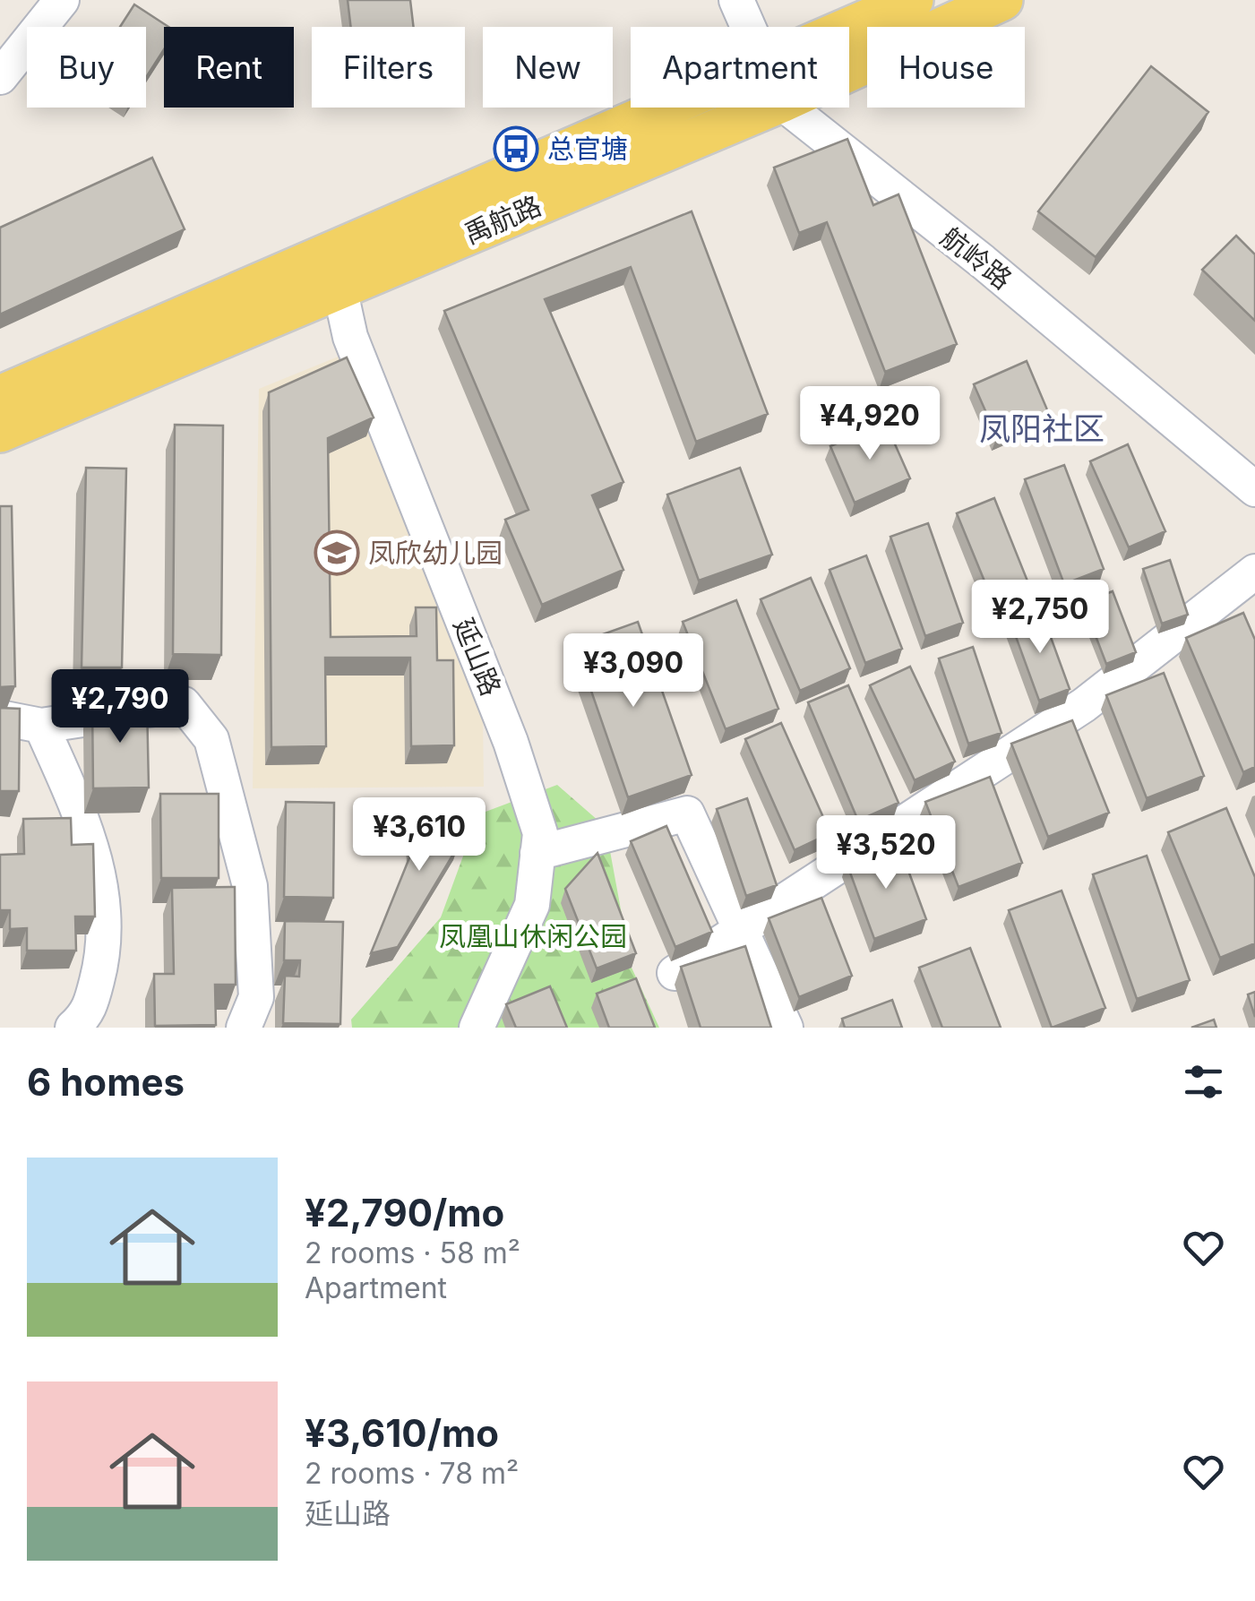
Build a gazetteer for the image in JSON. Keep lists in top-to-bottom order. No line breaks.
{"streets":{"main road":["禹航路"],"street":["航岭路","延山路"]},"crossings":[["禹航路","延山路"]],"districts":["凤阳社区"],"parks":["凤凰山休闲公园"],"places":{"bus stop":["总官塘"],"school or university":["凤欣幼儿园"]},"page":{"chip":["Buy","Rent","Filters","New","Apartment","House"],"price":["¥4,920","¥2,750","¥3,090","¥2,790","¥3,610","¥3,520"],"heading":"6 homes","list":[{"name":"¥2,790/mo","note":"2 rooms · 58 m² · Apartment"},{"name":"¥3,610/mo","note":"2 rooms · 78 m² · 延山路"}]}}
